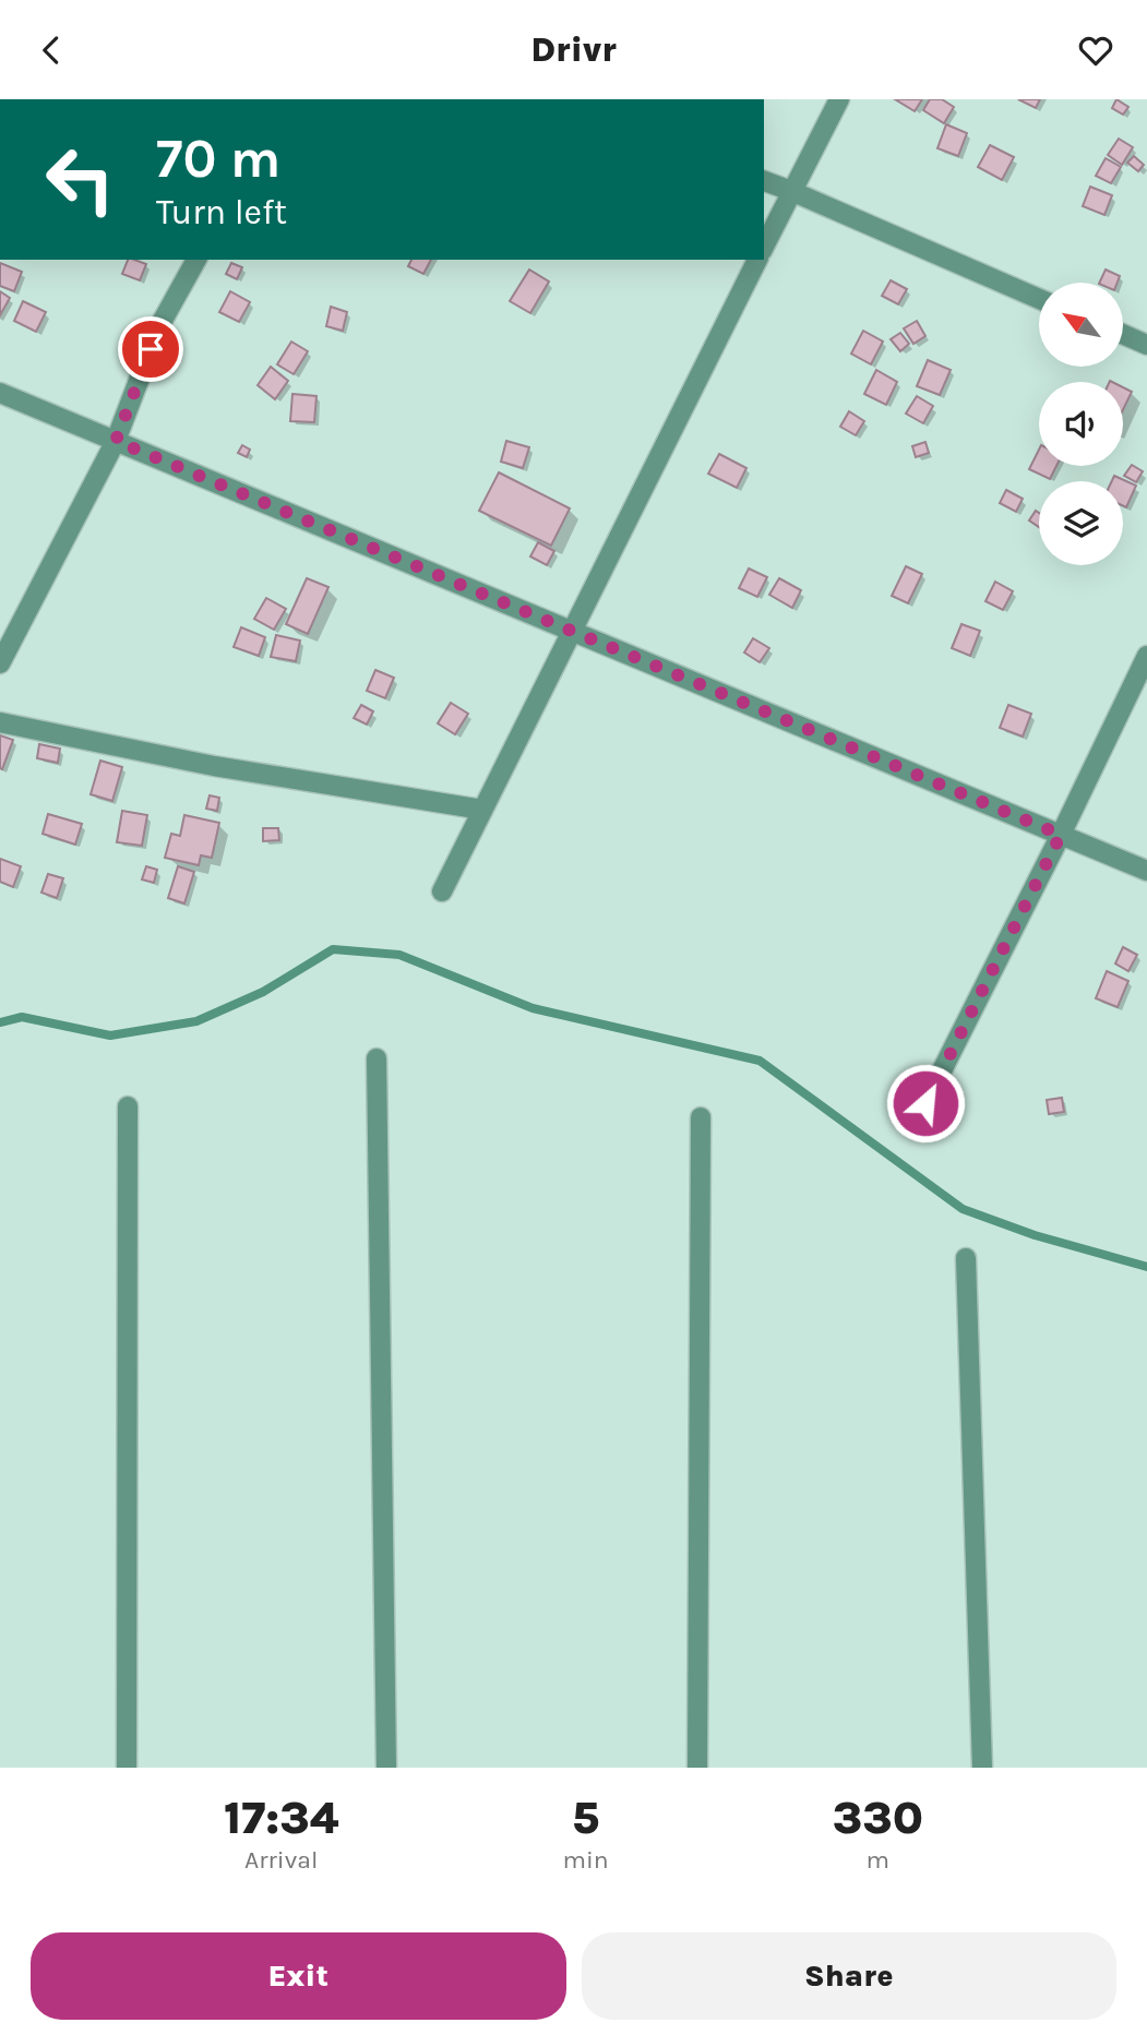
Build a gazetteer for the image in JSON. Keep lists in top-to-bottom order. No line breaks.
{"north":"top left","page":{"header":"Drivr","turn":["70 m","Turn left"],"eta":["17:34","Arrival","5","min","330","m"],"buttons":["Exit","Share"]}}
